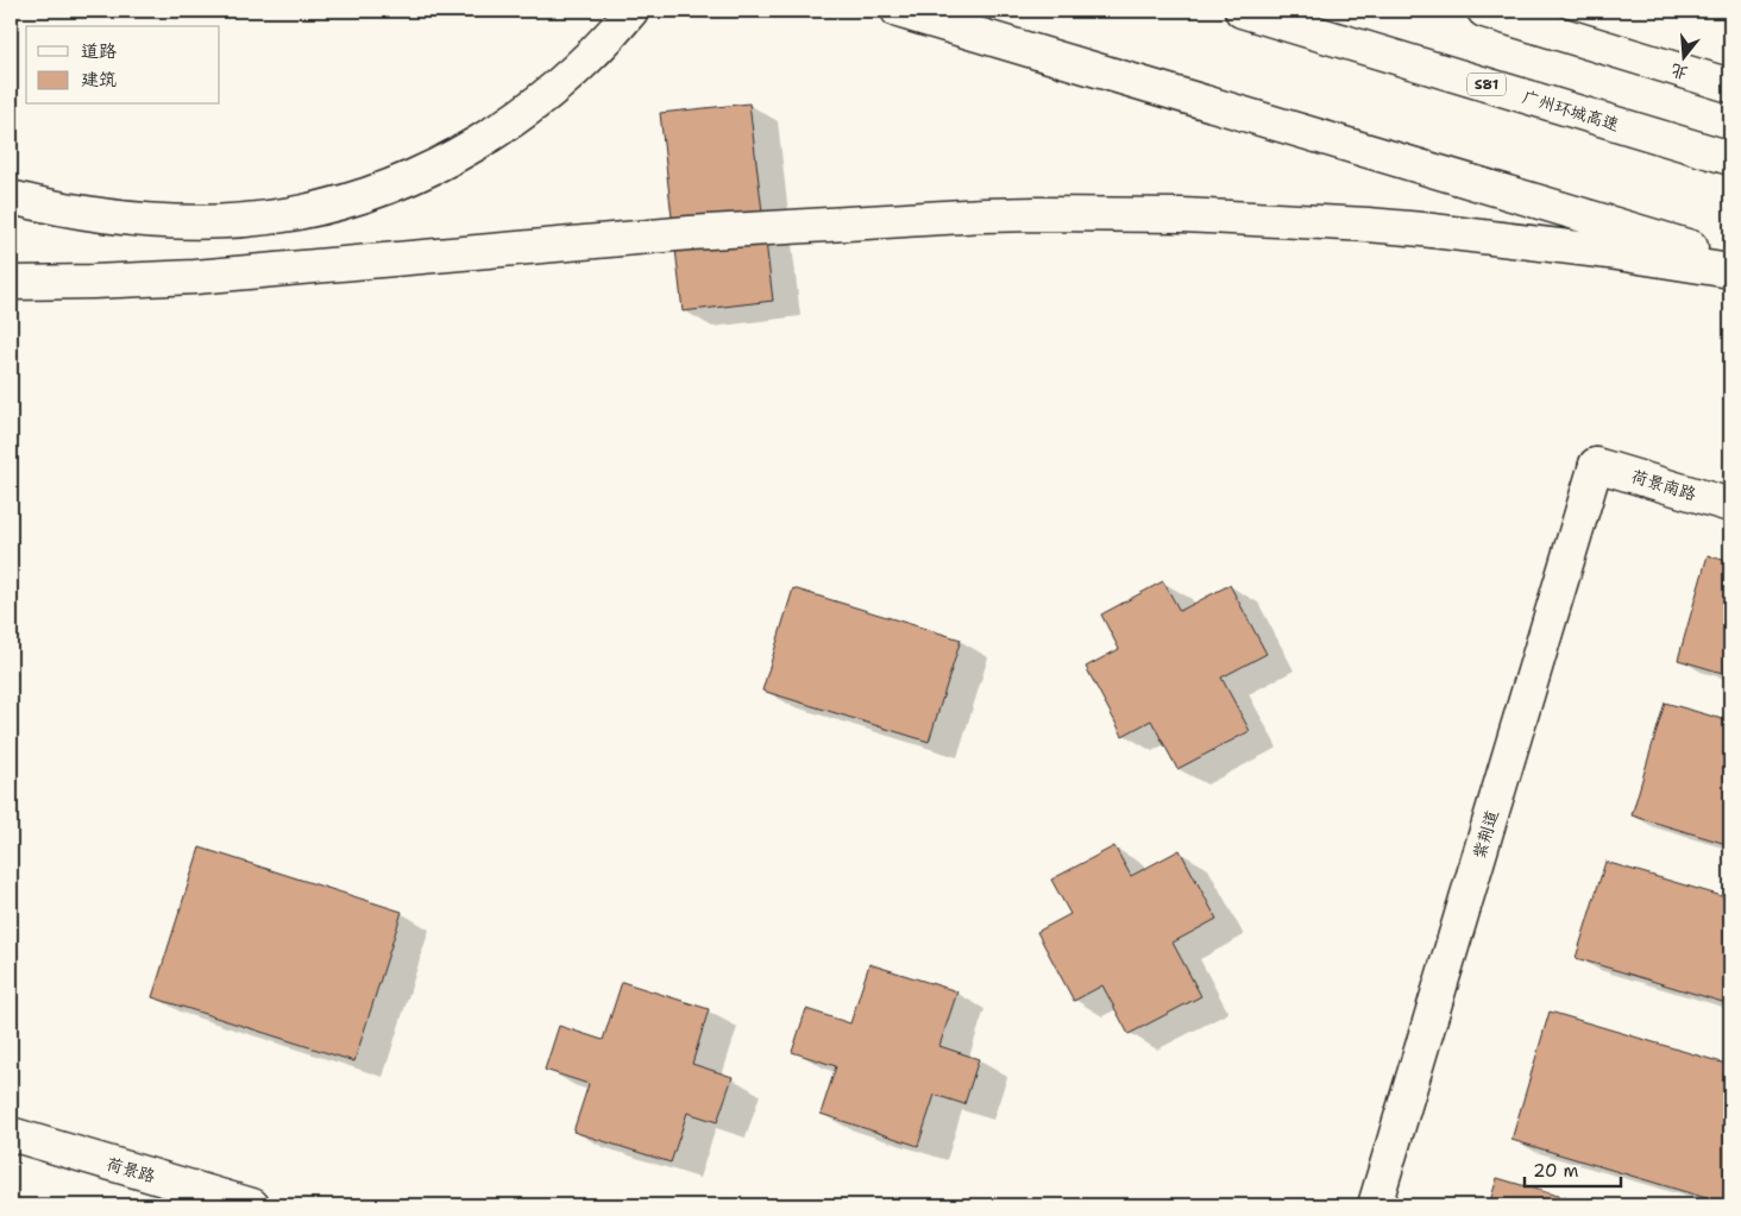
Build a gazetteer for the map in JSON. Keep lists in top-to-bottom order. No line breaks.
{"streets":{"main road":["S81","广州环城高速","荷景南路","紫荆道","荷景路"]},"crossings":[["荷景南路","紫荆道"]],"legend":["道路","建筑"],"scale_bar":"20 m","north":"bottom"}
